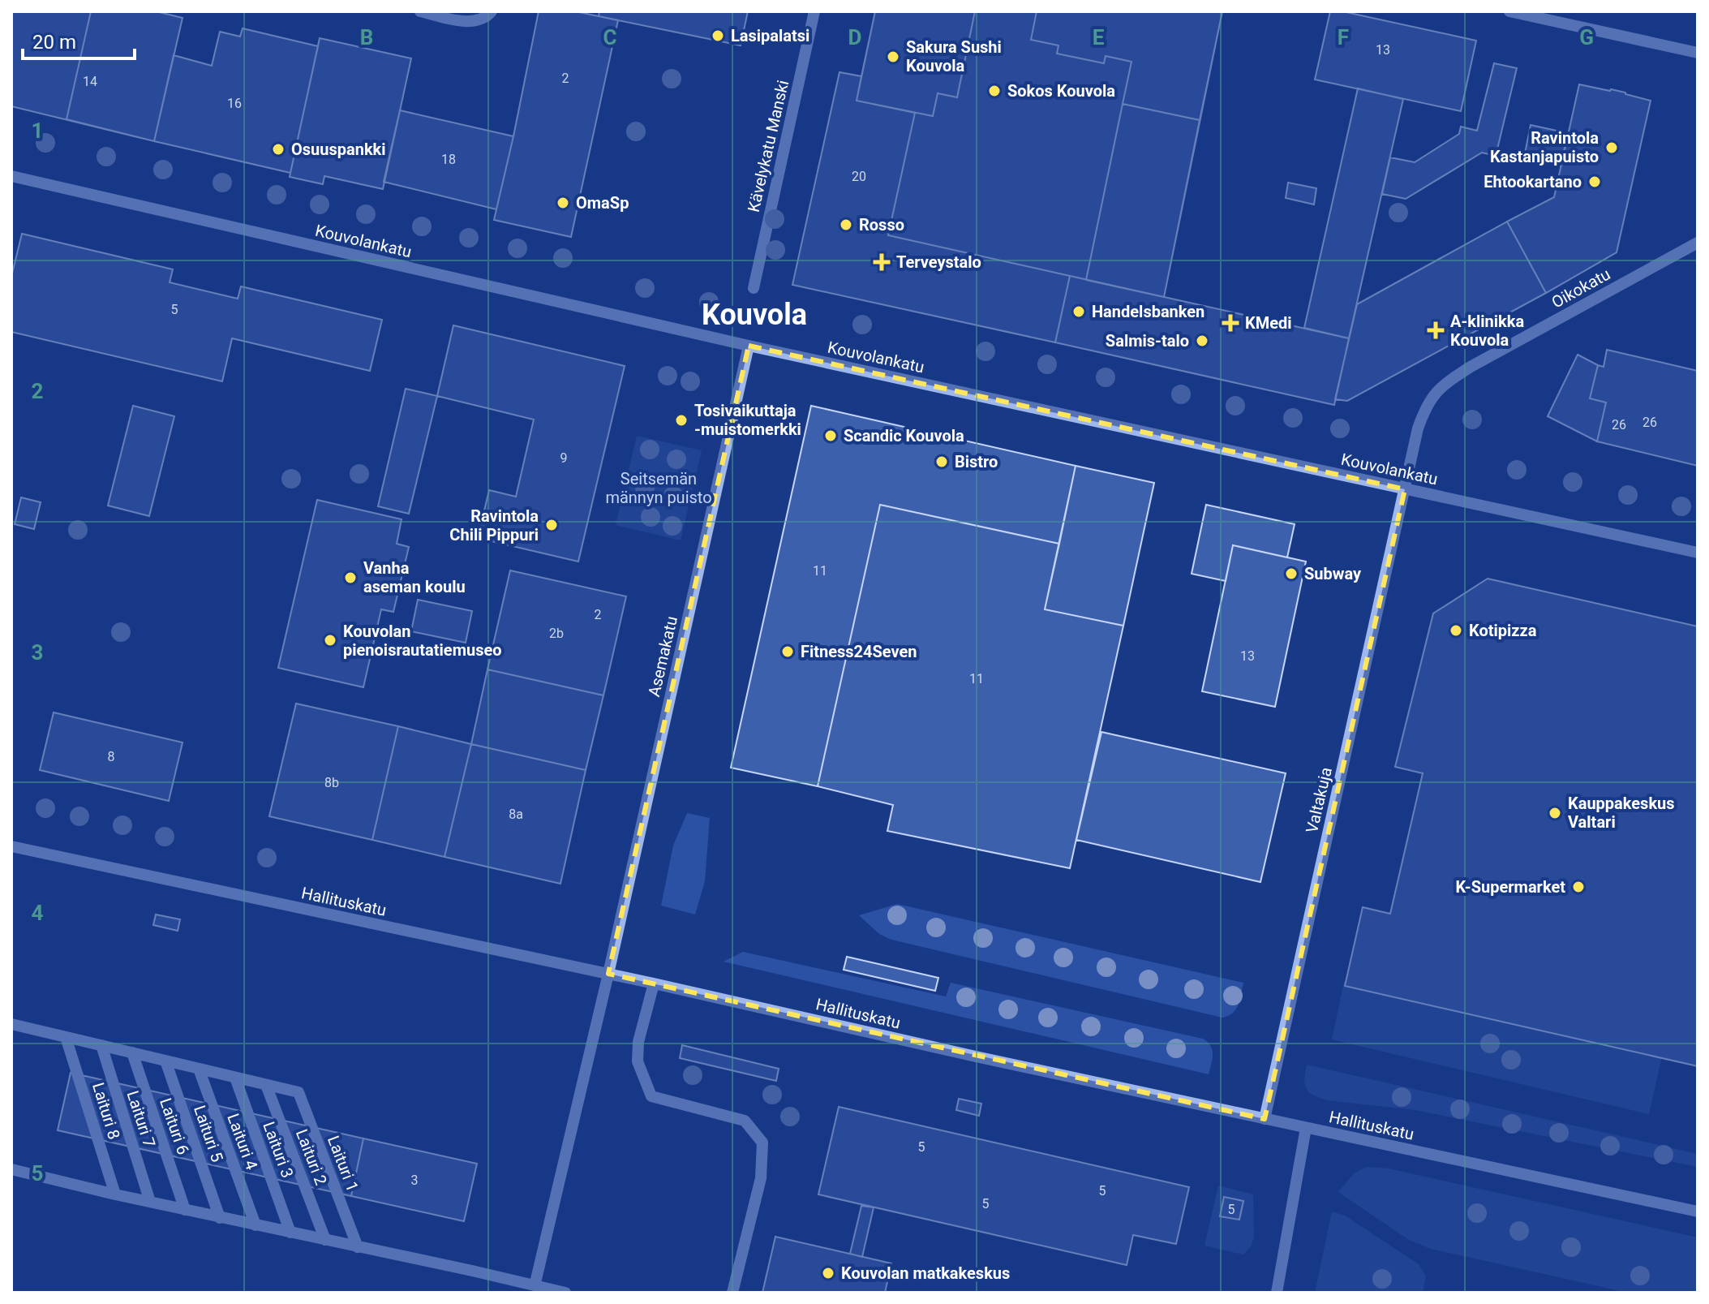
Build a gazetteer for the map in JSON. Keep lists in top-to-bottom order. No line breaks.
{"streets":{"street":["Kävelykatu Manski","Kouvolankatu","Oikokatu","Asemakatu","Valtakuja","Hallituskatu","Laituri 8","Laituri 7","Laituri 6","Laituri 5","Laituri 4","Laituri 3","Laituri 2","Laituri 1"]},"crossings":[["Kouvolankatu","Oikokatu"],["Kouvolankatu","Asemakatu"],["Kouvolankatu","Valtakuja"],["Oikokatu","Valtakuja"],["Asemakatu","Hallituskatu"],["Valtakuja","Hallituskatu"],["Laituri 2","Laituri 1"]],"districts":["Kouvola"],"parks":["Seitsemän männyn puisto"],"places":{"other":["Lasipalatsi","Sakura Sushi Kouvola","Sokos Kouvola","Ravintola Kastanjapuisto","Osuuspankki","Ehtookartano","OmaSp","Rosso","Handelsbanken","Salmis-talo","Tosivaikuttaja -muistomerkki","Scandic Kouvola","Bistro","Ravintola Chili Pippuri","Subway","Vanha aseman koulu","Kotipizza","Kouvolan pienoisrautatiemuseo","Fitness24Seven","Kauppakeskus Valtari","K-Supermarket","Kouvolan matkakeskus"],"health":["Terveystalo","KMedi","A-klinikka Kouvola"]},"house_numbers":["13","2","14","16","18","20","5","26","26","9","11","2","2b","13","11","8","8b","8a","5","3","5","5","5"],"scale_bar":"20 m","grid":{"columns":["B","C","D","E","F","G"],"rows":["1","2","3","4","5"]}}
